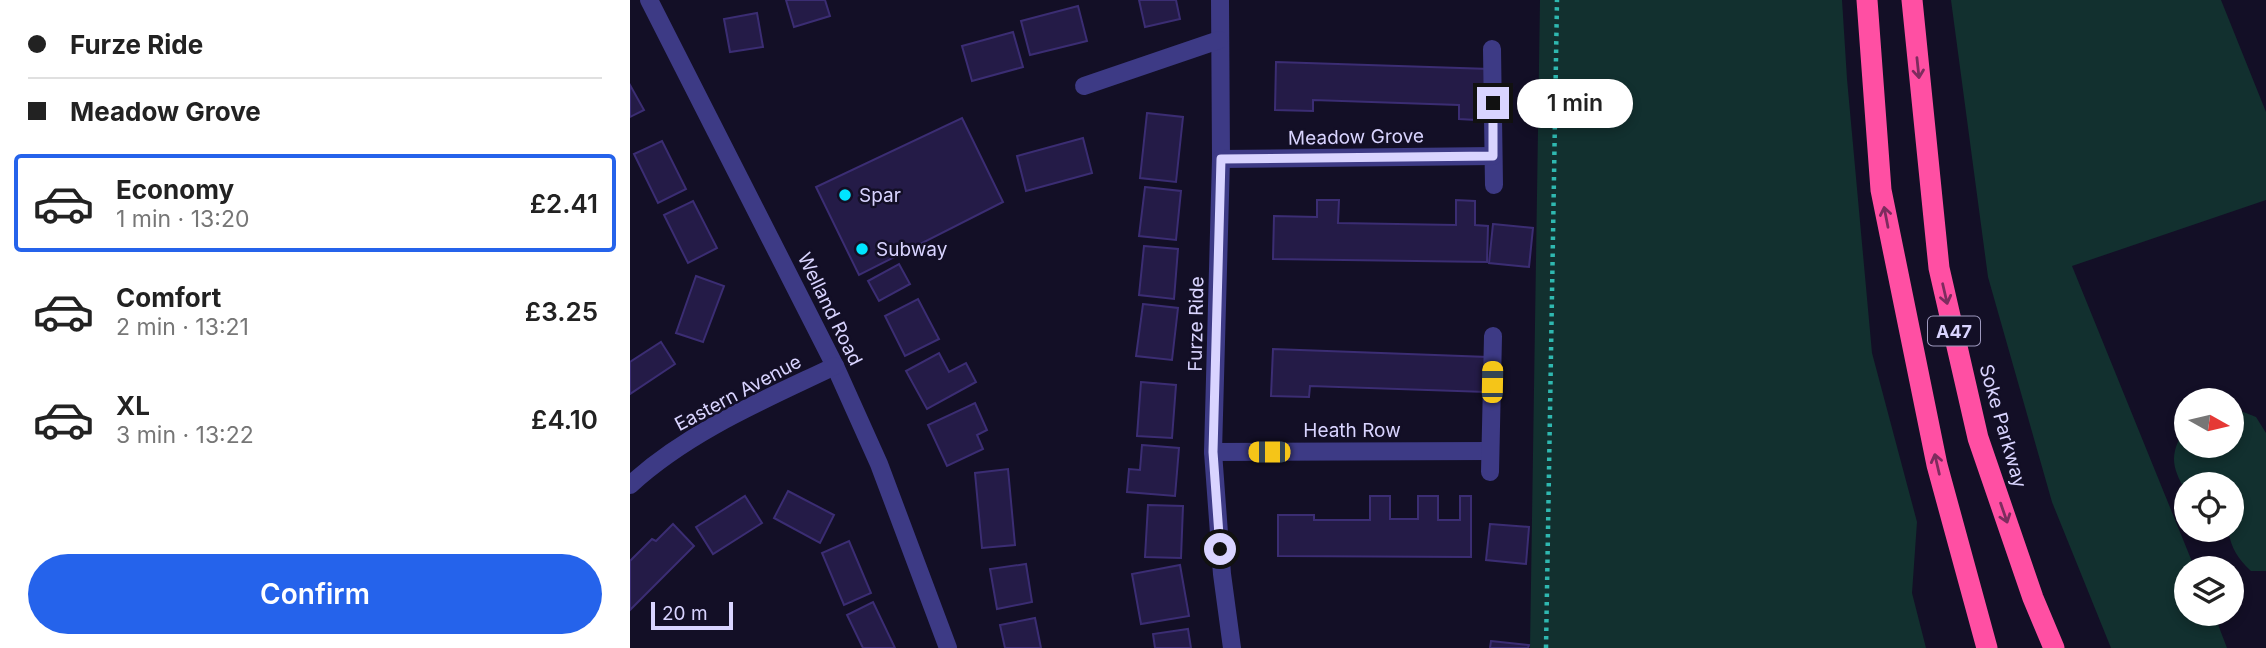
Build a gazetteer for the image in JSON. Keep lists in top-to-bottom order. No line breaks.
{"streets":{"highway":["A47","Soke Parkway"],"street":["Meadow Grove","Welland Road","Furze Ride","Eastern Avenue","Heath Row"]},"crossings":[["Meadow Grove","Furze Ride"],["Welland Road","Eastern Avenue"],["Furze Ride","Heath Row"]],"places":["Spar","Subway"],"scale_bar":"20 m","north":"right","page":{"banner":["Furze Ride","Meadow Grove"],"bubble":"1 min","list":[{"name":"Economy","note":"1 min · 13:20","value":"£2.41"},{"name":"Comfort","note":"2 min · 13:21","value":"£3.25"},{"name":"XL","note":"3 min · 13:22","value":"£4.10"}],"buttons":"Confirm","scale":"20 m"}}
